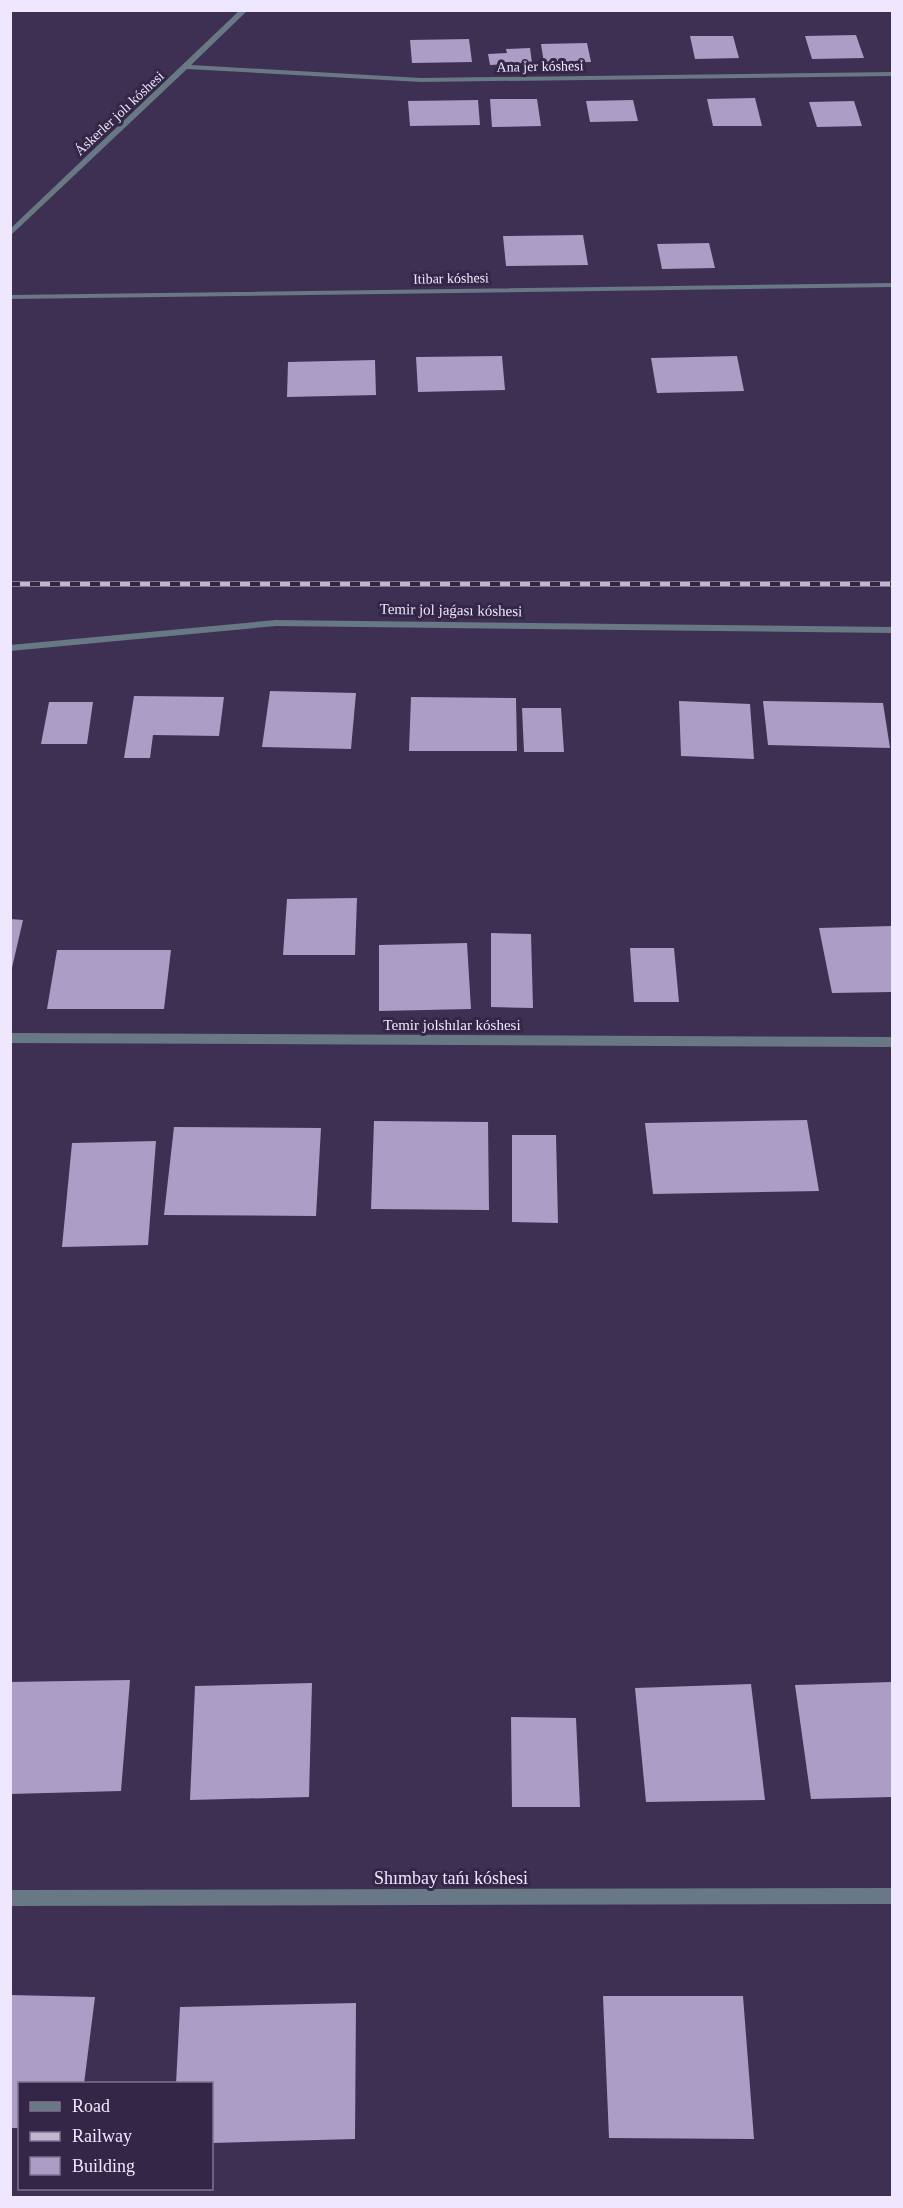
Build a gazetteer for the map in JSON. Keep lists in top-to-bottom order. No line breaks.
{"streets":{"street":["Ana jer kóshesi","Áskerler jolı kóshesi","Itibar kóshesi","Temir jol jaǵası kóshesi","Temir jolshılar kóshesi","Shımbay tańı kóshesi"]},"crossings":[["Ana jer kóshesi","Áskerler jolı kóshesi"]],"legend":["Road","Railway","Building"]}
